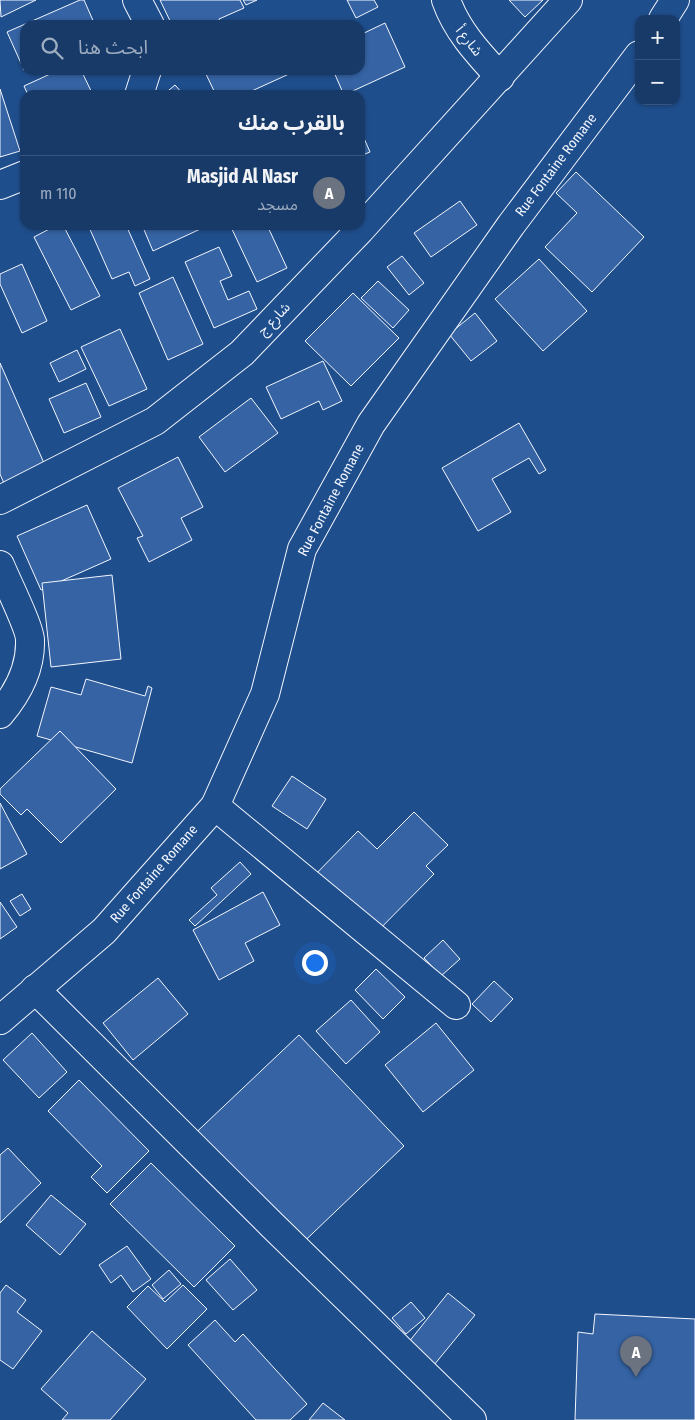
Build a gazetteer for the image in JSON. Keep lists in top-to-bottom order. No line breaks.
{"streets":{"street":["شارع أ","Rue Fontaine Romane","شارع ج"]},"crossings":[["شارع أ","شارع ج"]],"page":{"map_buttons":["+","−"],"search":"ابحث هنا","heading":"بالقرب منك","list":[{"mark":"A","name":"Masjid Al Nasr","note":"مسجد","value":"110 m"}],"pins":"A"}}
